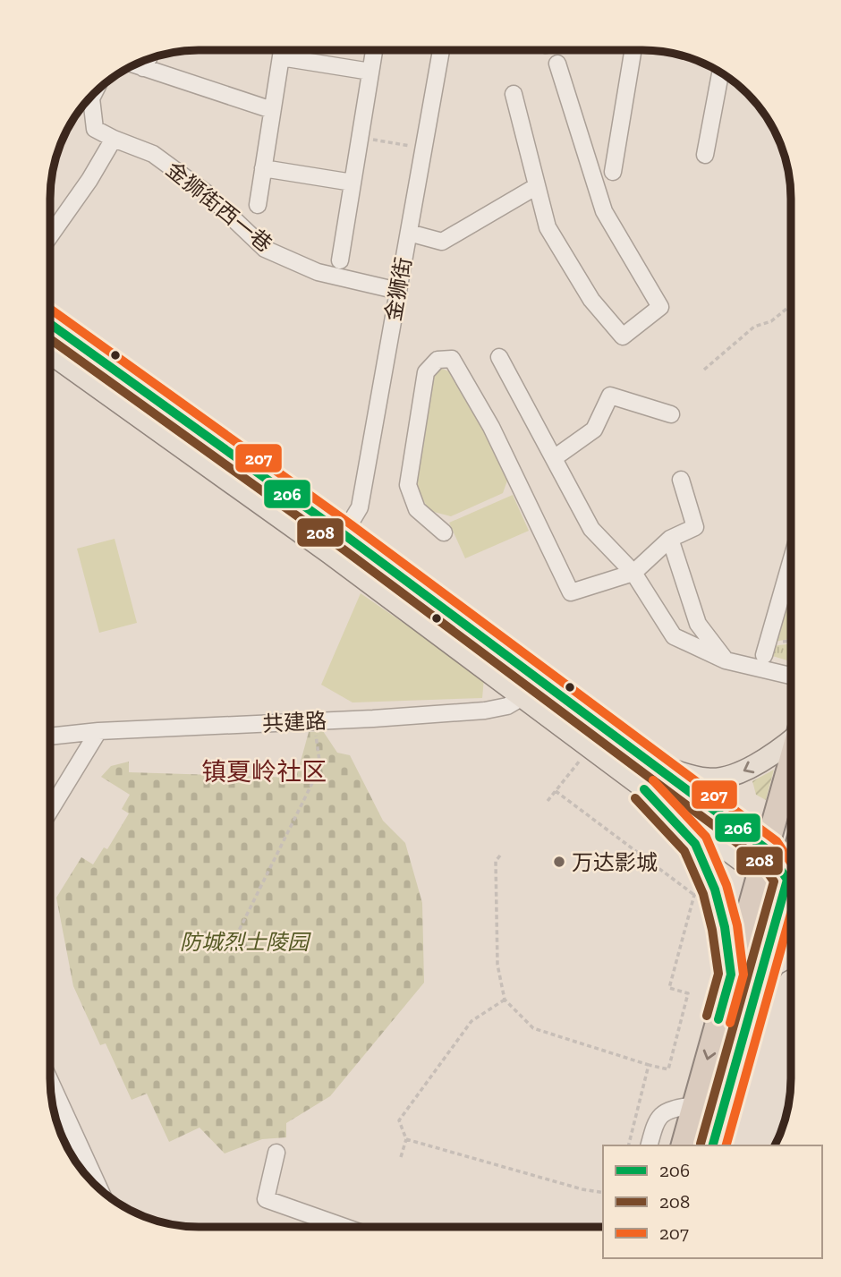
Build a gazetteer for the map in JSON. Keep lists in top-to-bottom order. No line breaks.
{"streets":{"street":["金狮街西一巷","金狮街","共建路"]},"crossings":[["金狮街西一巷","金狮街"]],"districts":["镇夏岭社区"],"parks":["防城烈士陵园"],"places":["万达影城"],"lines":["transit line 207","transit line 206","transit line 208"],"legend":["206","208","207"]}
